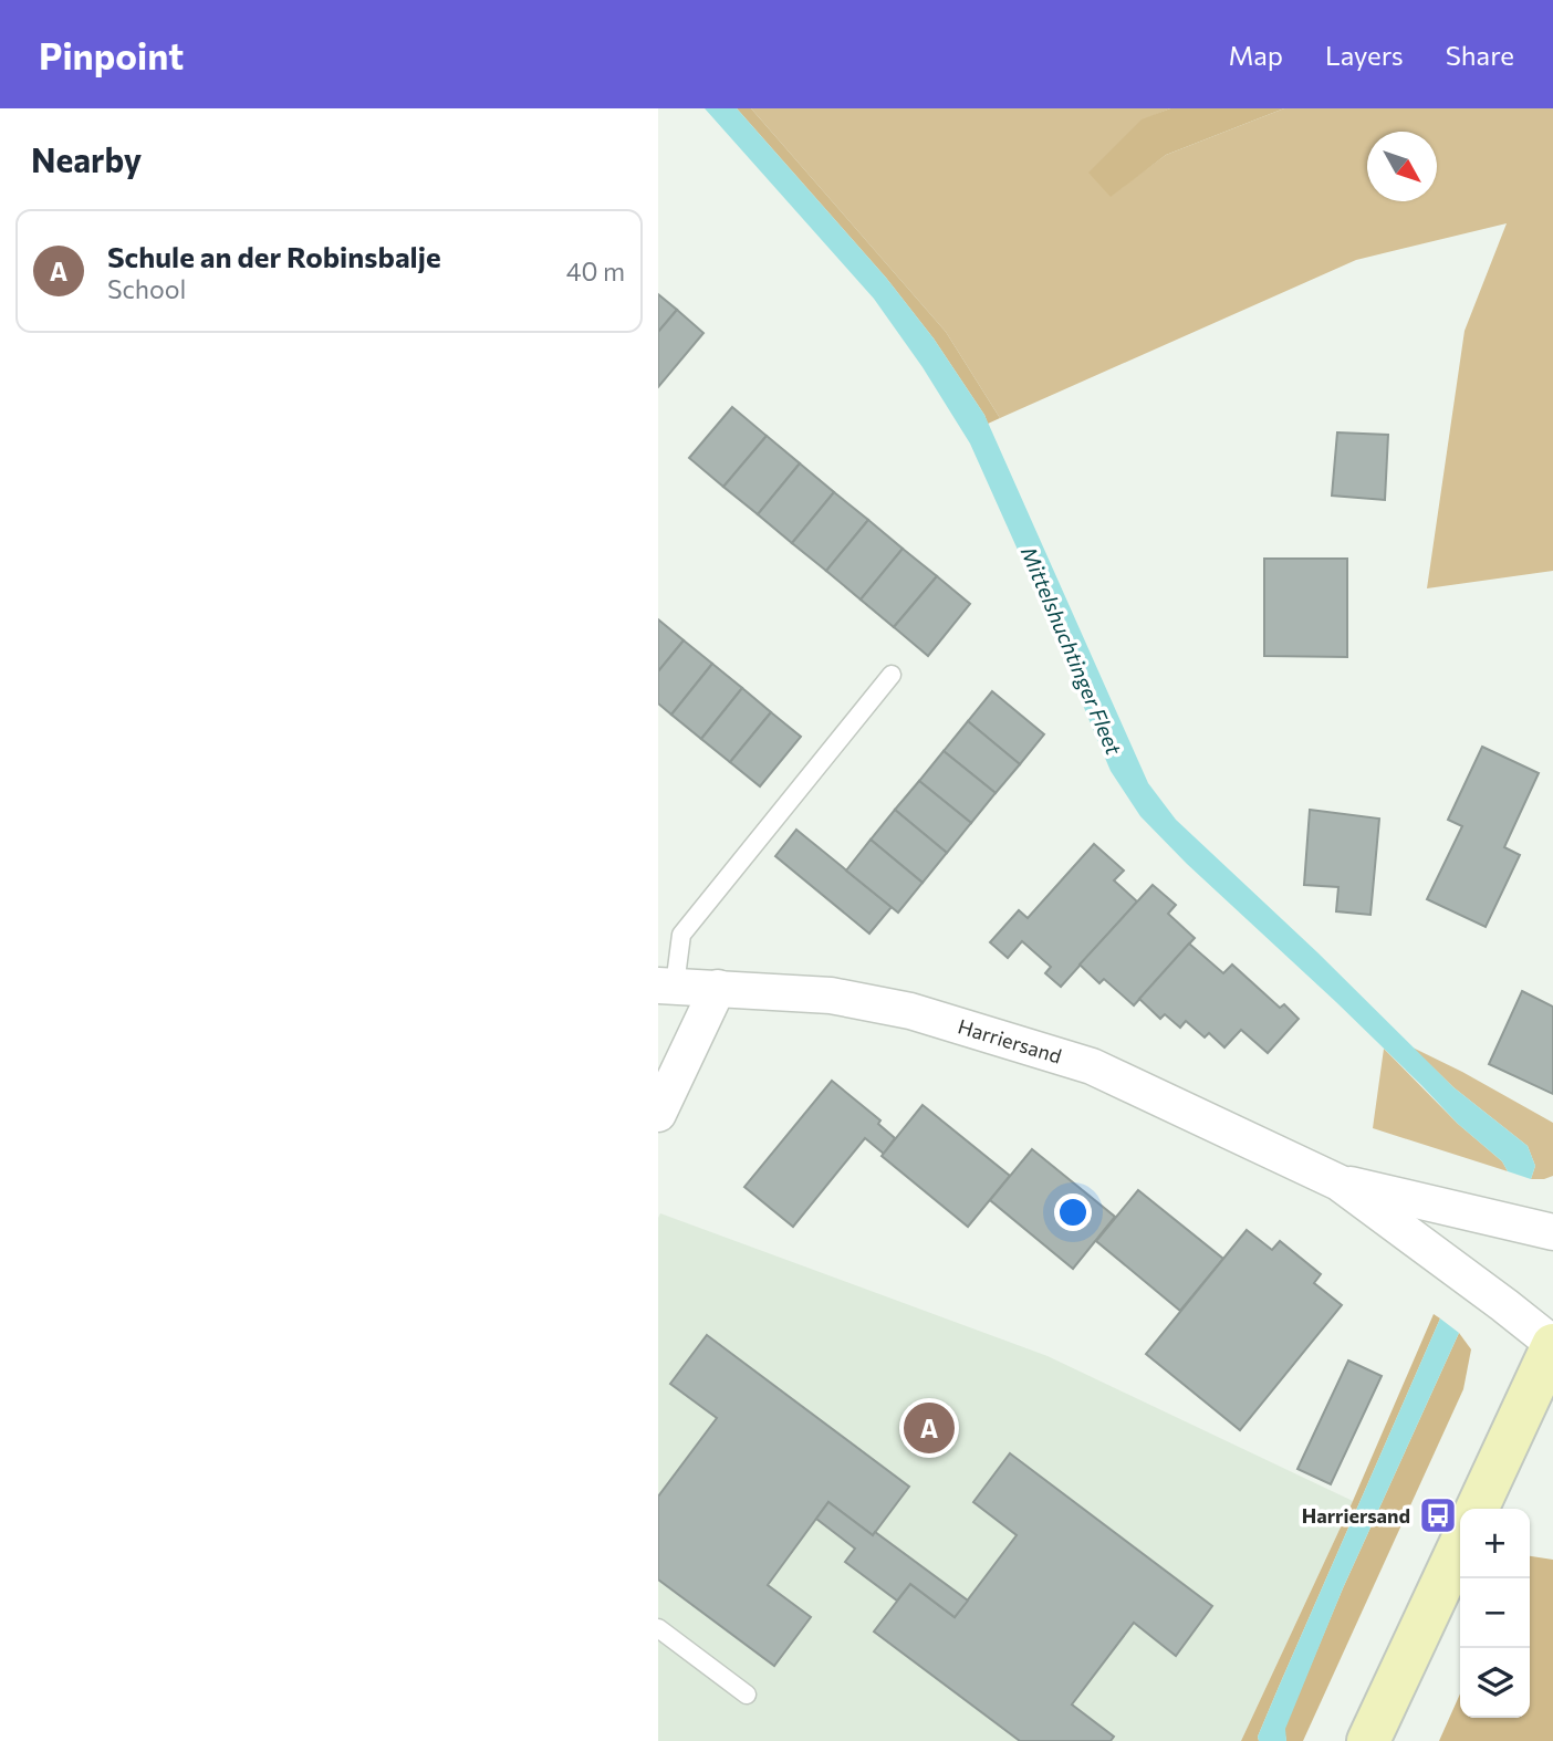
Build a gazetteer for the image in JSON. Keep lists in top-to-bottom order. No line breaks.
{"streets":{"street":["Harriersand"]},"water":["Mittelshuchtinger Fleet"],"places":{"bus stop":["Harriersand"]},"north":"bottom right","page":{"header":"Pinpoint","nav":["Map","Layers","Share"],"heading":"Nearby","list":[{"mark":"A","name":"Schule an der Robinsbalje","note":"School","value":"40 m"}],"pins":"A","map_buttons":["+","−"]}}
